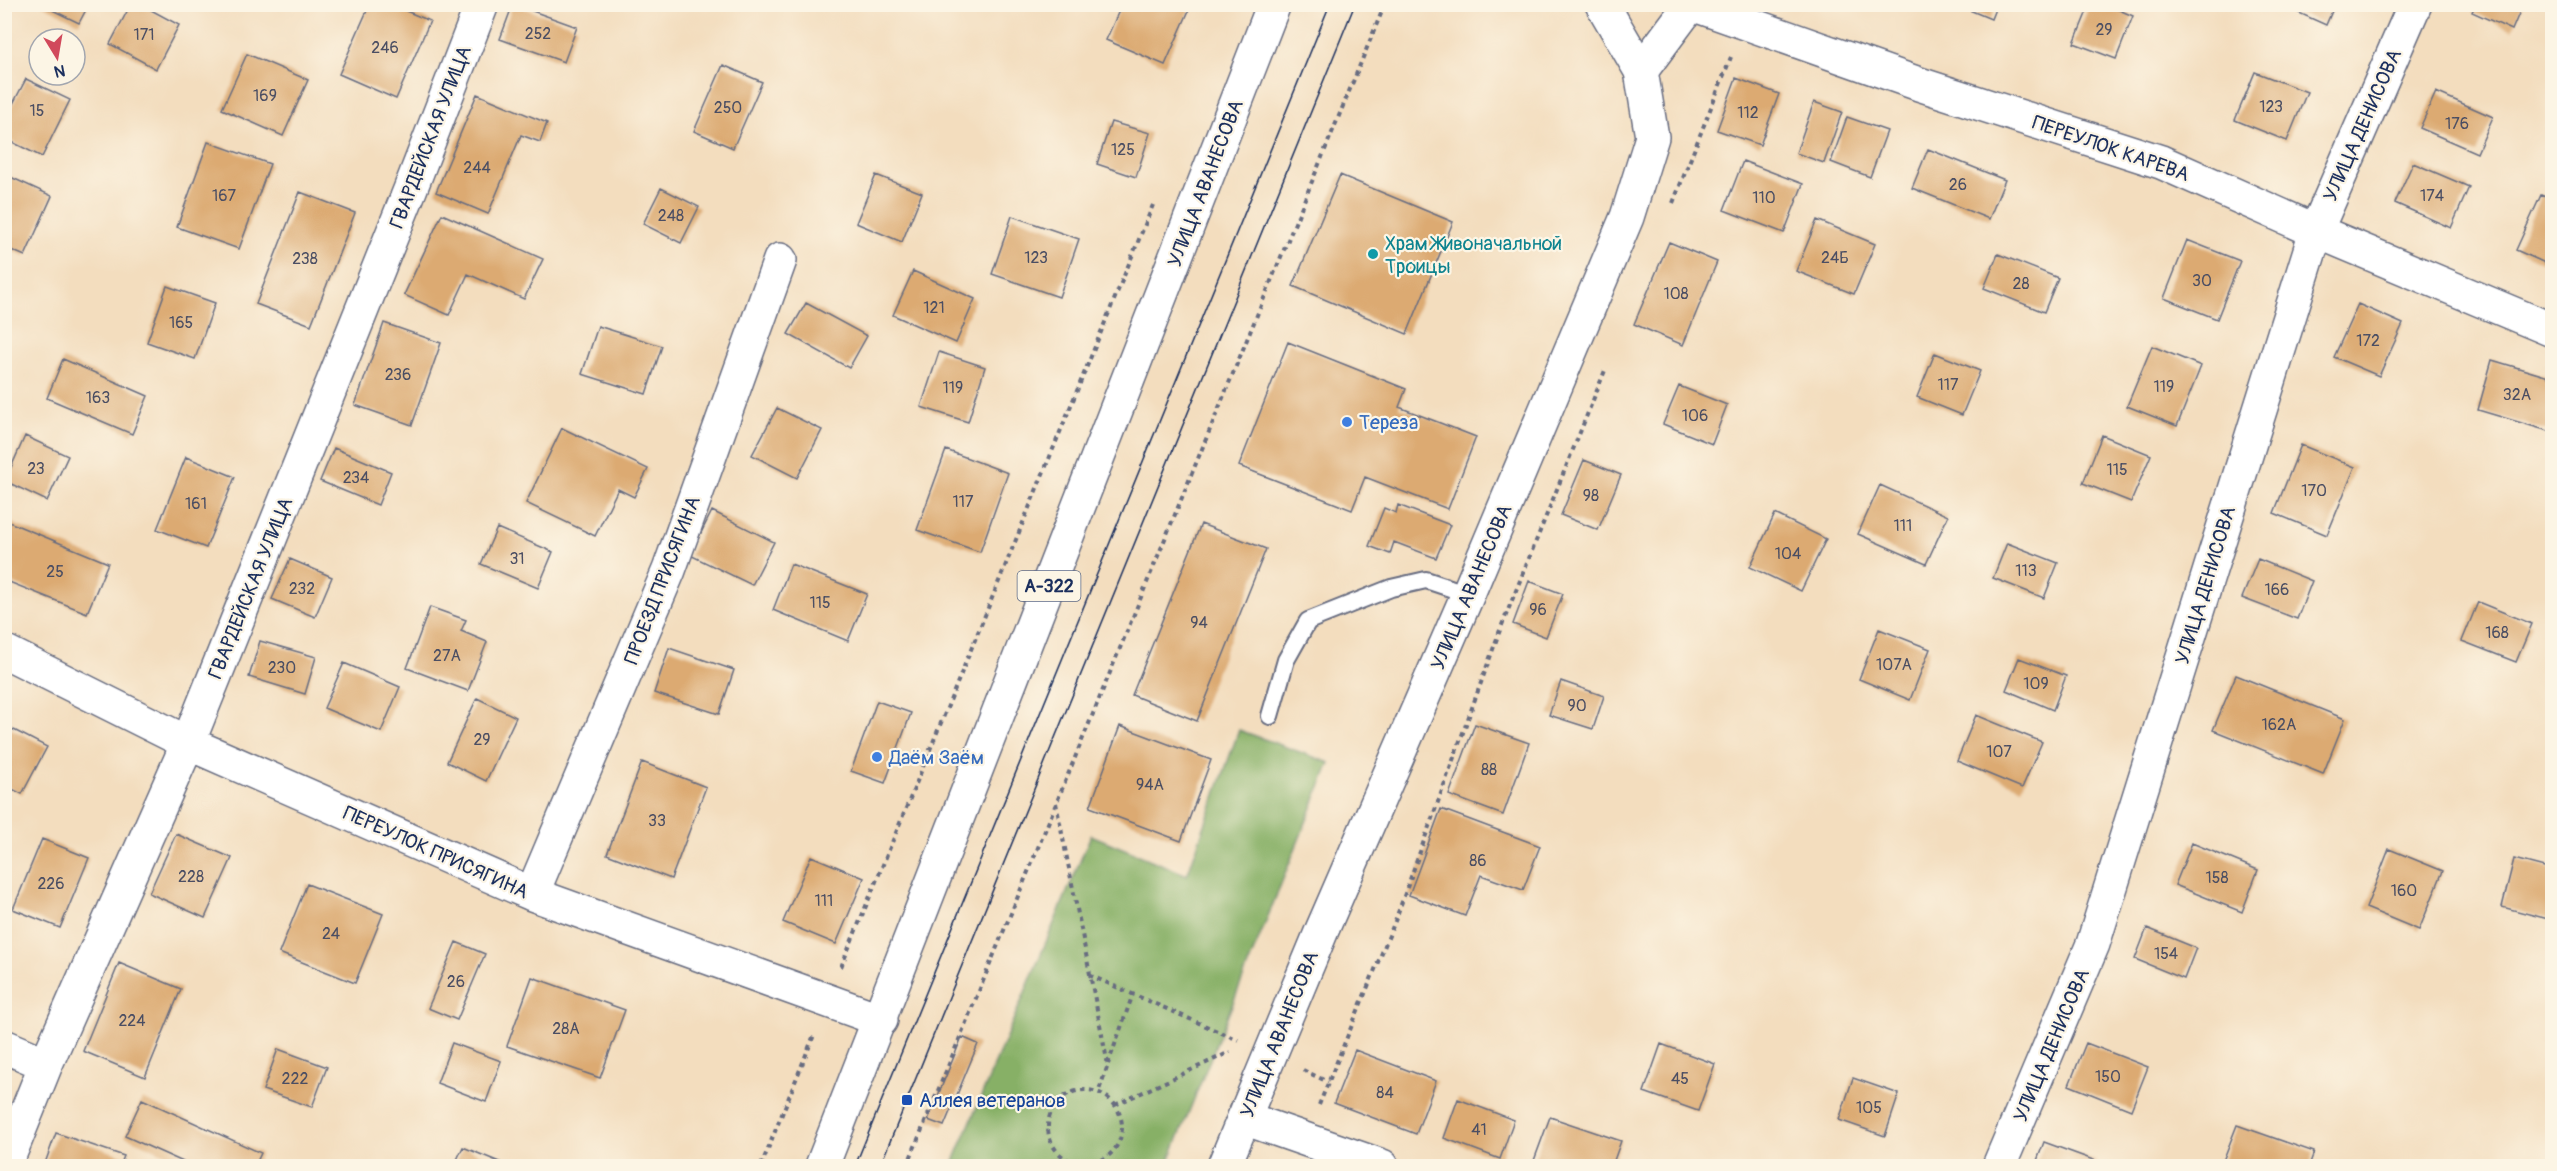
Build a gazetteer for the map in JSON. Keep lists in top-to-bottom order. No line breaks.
{"streets":{"main road":["УЛИЦА ДЕНИСОВА","ГВАРДЕЙСКАЯ УЛИЦА","ПЕРЕУЛОК КАРЕВА","УЛИЦА АВАНЕСОВА","ПРОЕЗД ПРИСЯГИНА","А-322","ПЕРЕУЛОК ПРИСЯГИНА"]},"crossings":[["УЛИЦА ДЕНИСОВА","ПЕРЕУЛОК КАРЕВА"],["ГВАРДЕЙСКАЯ УЛИЦА","ПЕРЕУЛОК ПРИСЯГИНА"],["ПЕРЕУЛОК КАРЕВА","УЛИЦА АВАНЕСОВА"],["УЛИЦА АВАНЕСОВА","ПЕРЕУЛОК ПРИСЯГИНА"],["ПРОЕЗД ПРИСЯГИНА","ПЕРЕУЛОК ПРИСЯГИНА"]],"places":{"other":["Храм Живоначальной Троицы","Тереза","Даём Заём"],"transit":["Аллея ветеранов"]},"house_numbers":["29","252","171","246","169","123","250","15","112","176","125","244","26","167","174","110","248","123","24Б","238","30","28","108","121","165","172","236","117","119","119","32А","163","106","23","115","234","170","98","117","161","111","104","31","113","25","232","166","115","96","94","168","27А","107А","230","109","90","162А","29","107","88","94А","33","86","228","158","226","160","111","24","154","26","224","28А","150","222","45","84","105","41"],"north":"bottom"}
